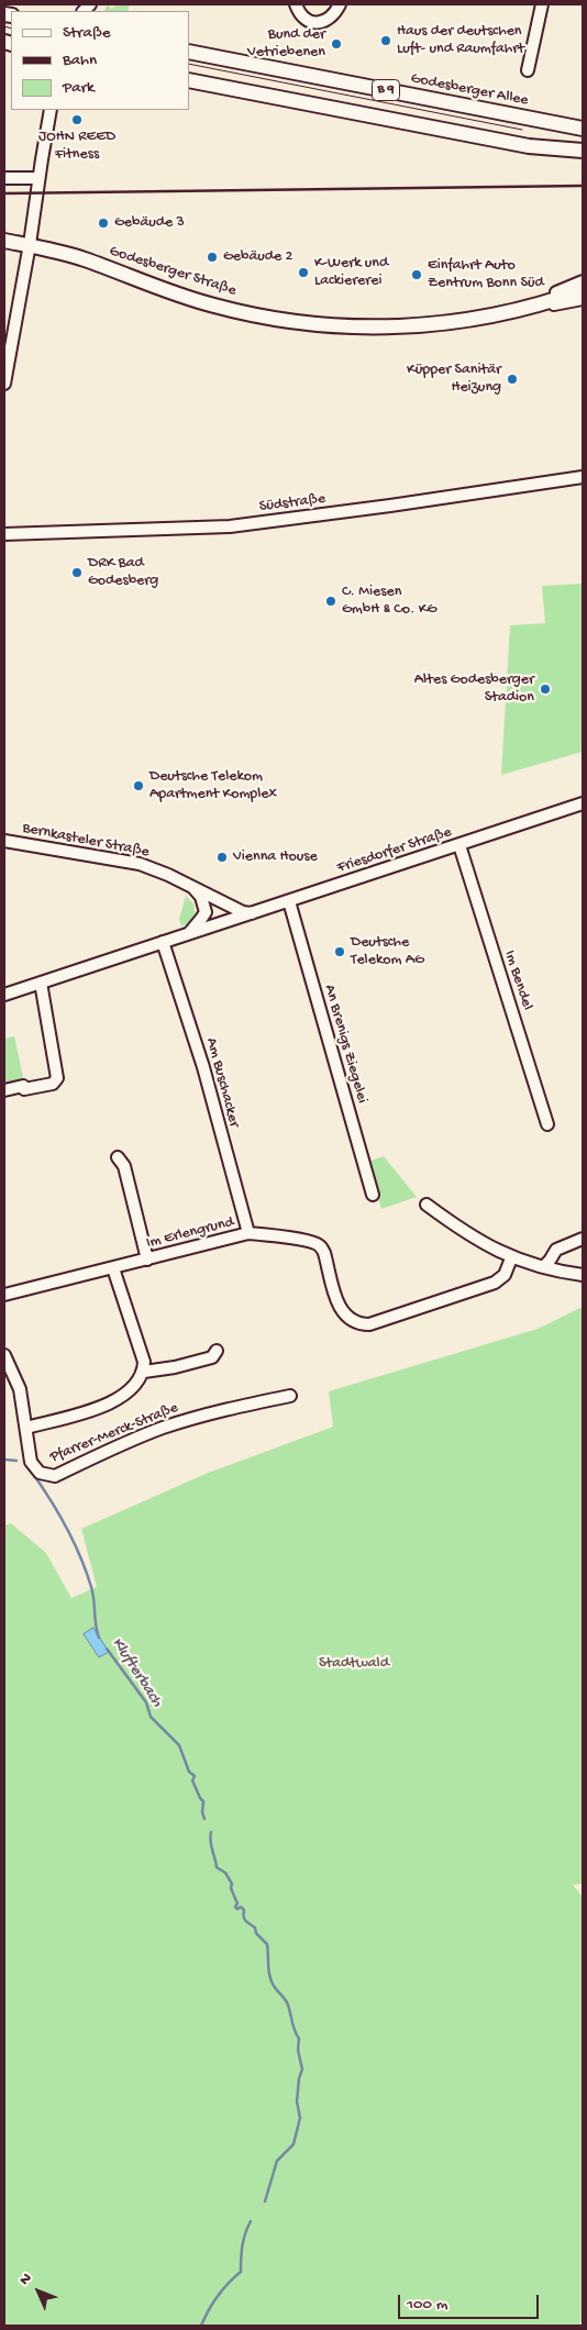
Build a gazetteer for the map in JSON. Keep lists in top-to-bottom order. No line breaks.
{"streets":{"main road":["B 9","Godesberger Allee","Godesberger Straße"],"street":["Südstraße","Bernkasteler Straße","Friesdorfer Straße","Im Bendel","An Brenigs Ziegelei","Am Buschacker","Im Erlengrund","Pfarrer-Merck-Straße"]},"crossings":[["Bernkasteler Straße","Friesdorfer Straße"],["Friesdorfer Straße","Im Bendel"],["Friesdorfer Straße","An Brenigs Ziegelei"],["Friesdorfer Straße","Am Buschacker"],["Am Buschacker","Im Erlengrund"]],"water":["Klufterbach"],"parks":["Stadtwald"],"places":["Haus der deutschen Luft- und Raumfahrt","Bund der Vetriebenen","JOHN REED Fitness","Gebäude 3","Gebäude 2","K-Werk und Lackiererei","Einfahrt Auto Zentrum Bonn Süd","Küpper Sanitär Heizung","DRK Bad Godesberg","C. Miesen GmbH & Co. KG","Altes Godesberger Stadion","Deutsche Telekom Apartment Komplex","Vienna House","Deutsche Telekom AG"],"legend":["Straße","Bahn","Park"],"scale_bar":"100 m","north":"top left"}
